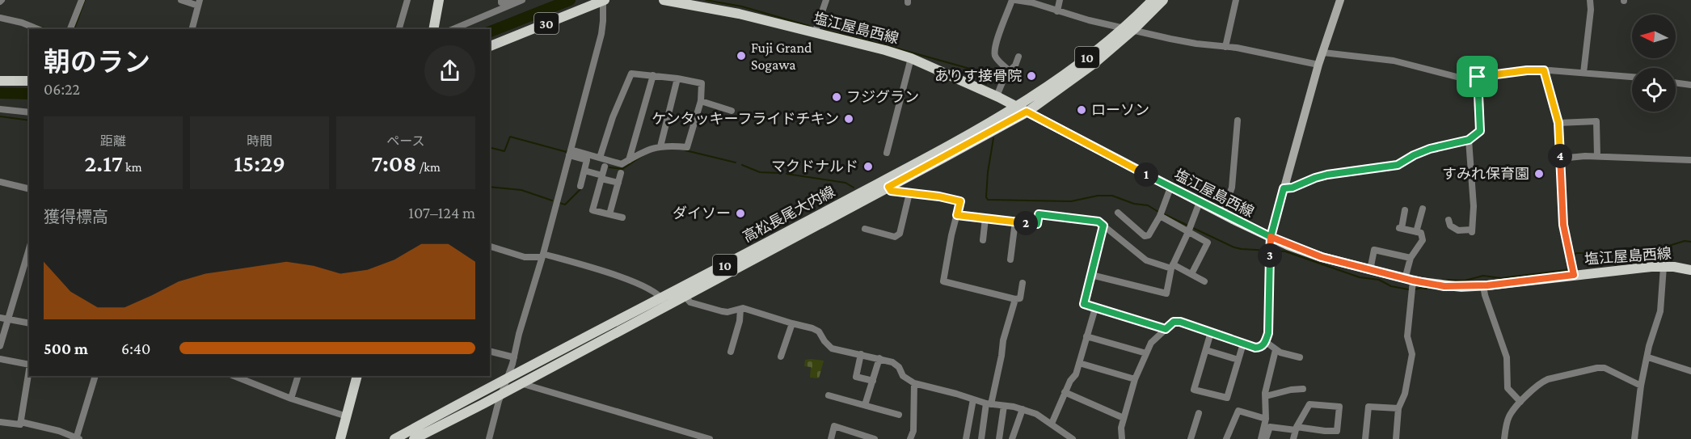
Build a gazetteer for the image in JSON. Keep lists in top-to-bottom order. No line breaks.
{"streets":{"main road":["30","塩江屋島西線","10","高松長尾大内線"]},"crossings":[["塩江屋島西線","高松長尾大内線"]],"places":["Fuji Grand Sogawa","ありす接骨院","フジグラン","ローソン","ケンタッキーフライドチキン","マクドナルド","すみれ保育園","ダイソー"],"north":"left","page":{"heading":["朝のラン","06:22"],"stats":[["距離","2.17 km"],["時間","15:29"],["ペース","7:08 /km"]],"pins":["4","1","2","3"],"chart":["獲得標高","107–124 m"],"list":[{"name":"500 m","note":"6:40"}]}}
